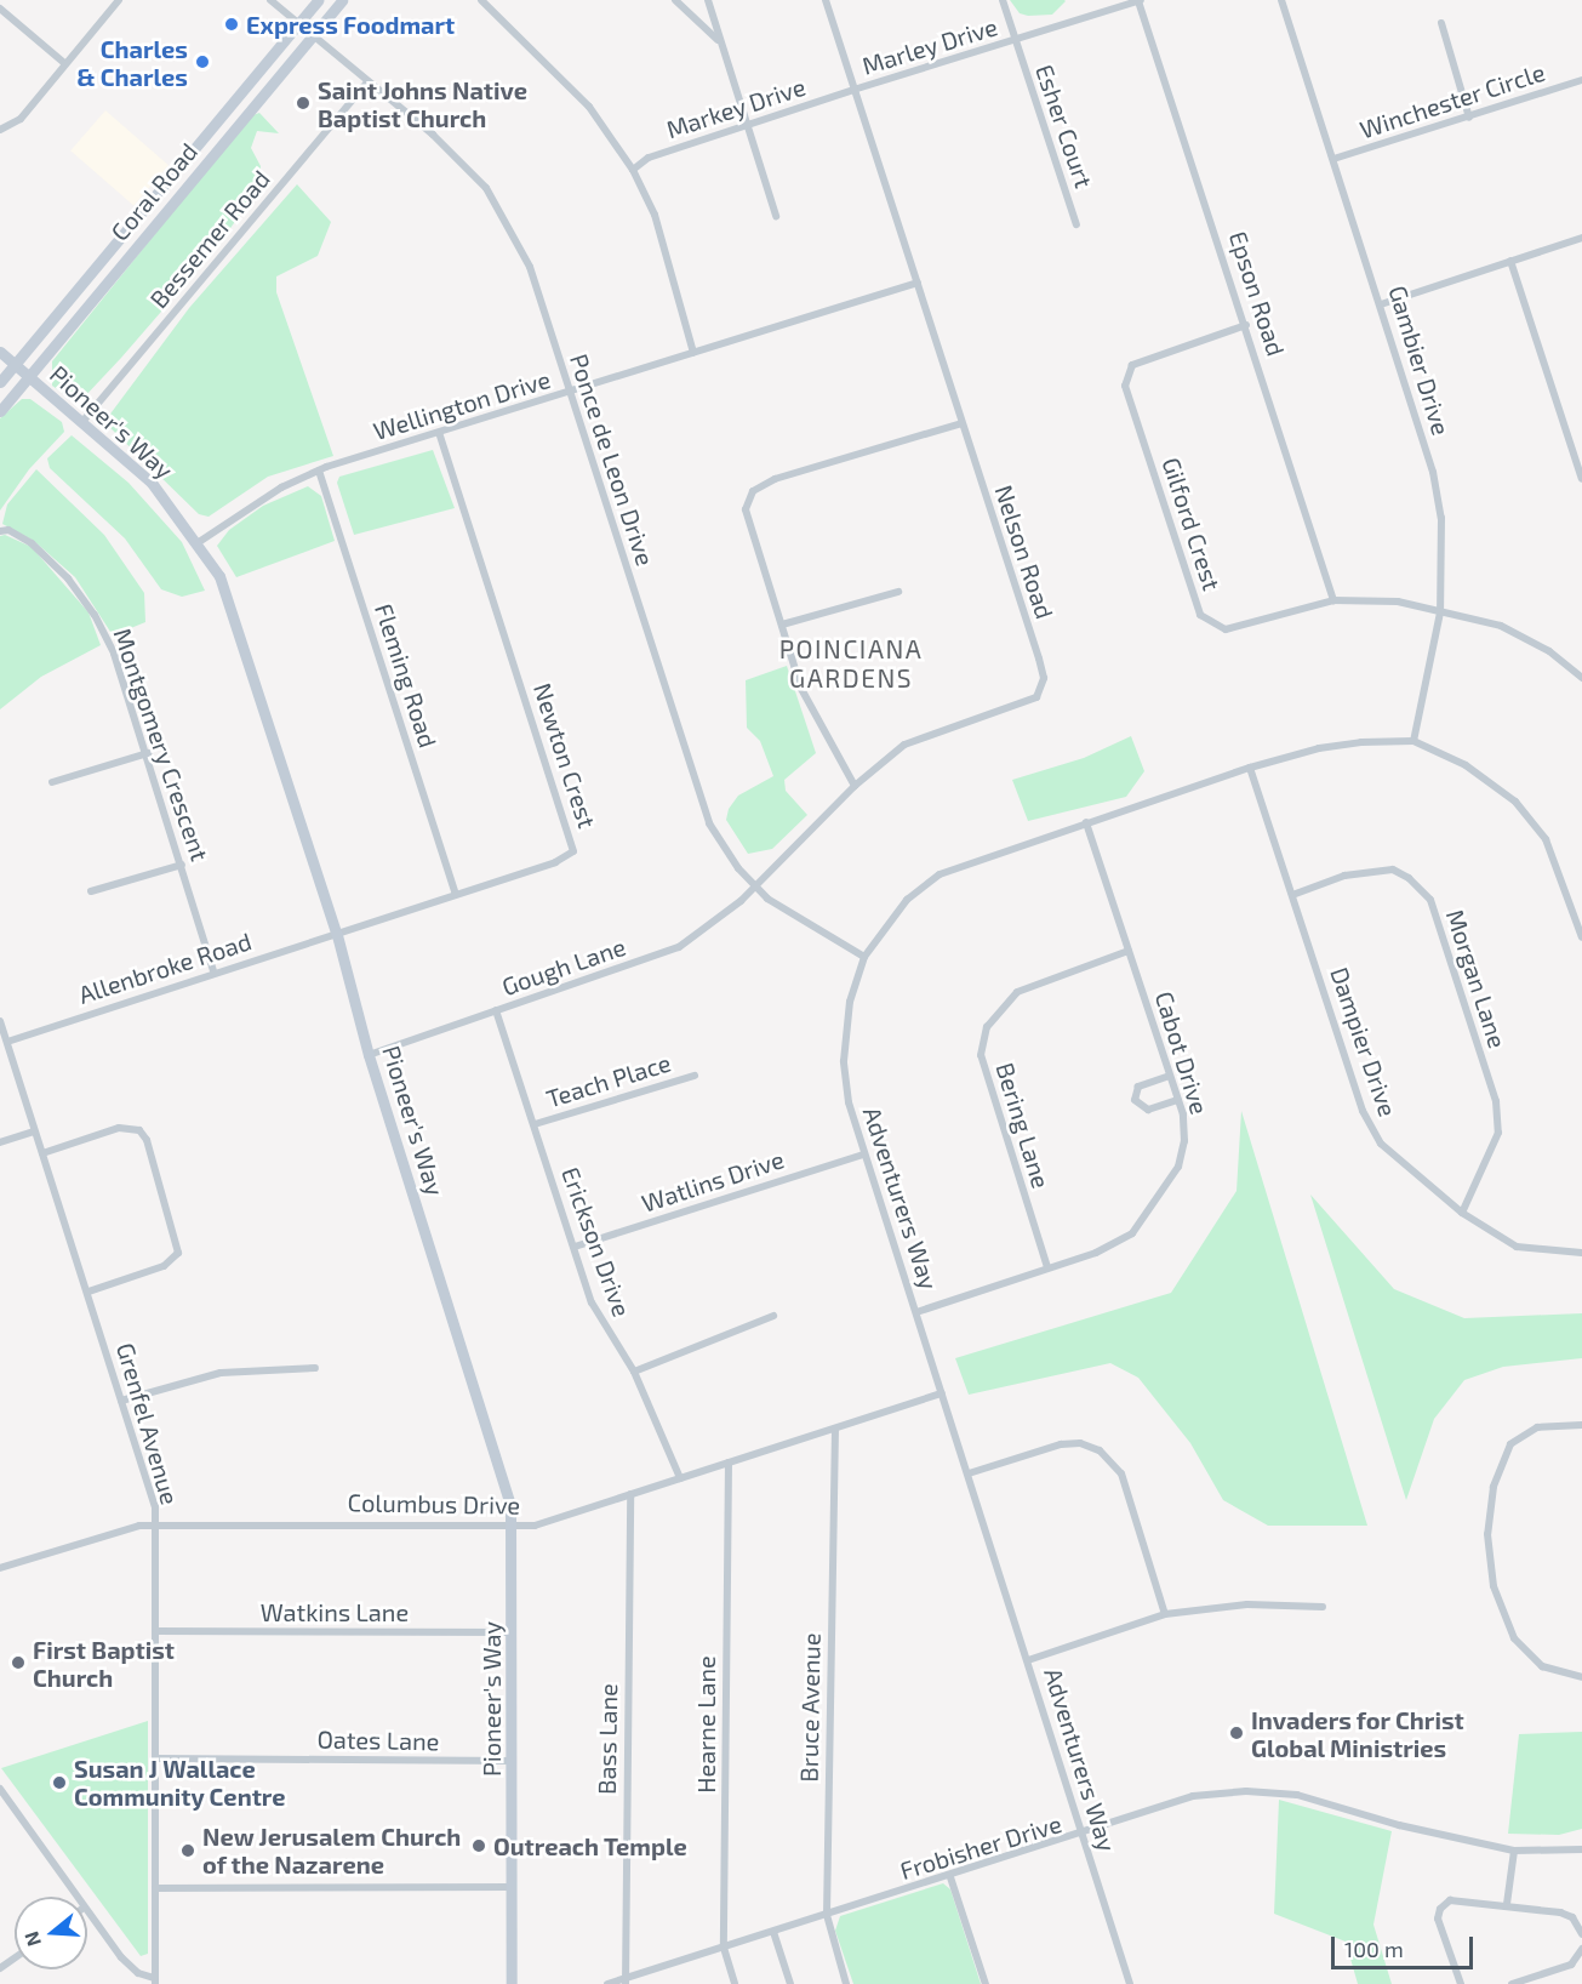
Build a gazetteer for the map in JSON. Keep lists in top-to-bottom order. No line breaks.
{"streets":{"main road":["Coral Road","Pioneer's Way"],"street":["Marley Drive","Winchester Circle","Markey Drive","Esher Court","Bessemer Road","Epson Road","Gambier Drive","Wellington Drive","Ponce de Leon Drive","Gilford Crest","Nelson Road","Fleming Road","Montgomery Crescent","Newton Crest","Gough Lane","Allenbroke Road","Morgan Lane","Dampier Drive","Cabot Drive","Teach Place","Bering Lane","Watlins Drive","Adventurers Way","Erickson Drive","Grenfel Avenue","Columbus Drive","Watkins Lane","Bruce Avenue","Hearne Lane","Bass Lane","Oates Lane","Frobisher Drive"]},"crossings":[["Marley Drive","Markey Drive"],["Marley Drive","Esher Court"],["Marley Drive","Epson Road"],["Marley Drive","Nelson Road"],["Winchester Circle","Gambier Drive"],["Markey Drive","Nelson Road"],["Coral Road","Pioneer's Way"],["Coral Road","Ponce de Leon Drive"],["Bessemer Road","Pioneer's Way"],["Bessemer Road","Ponce de Leon Drive"],["Epson Road","Gilford Crest"],["Gambier Drive","Gilford Crest"],["Gambier Drive","Adventurers Way"],["Wellington Drive","Pioneer's Way"],["Wellington Drive","Ponce de Leon Drive"],["Wellington Drive","Nelson Road"],["Wellington Drive","Fleming Road"],["Wellington Drive","Newton Crest"],["Pioneer's Way","Newton Crest"],["Pioneer's Way","Gough Lane"],["Pioneer's Way","Allenbroke Road"],["Pioneer's Way","Columbus Drive"],["Pioneer's Way","Watkins Lane"],["Pioneer's Way","Oates Lane"],["Ponce de Leon Drive","Nelson Road"],["Ponce de Leon Drive","Gough Lane"],["Ponce de Leon Drive","Adventurers Way"],["Nelson Road","Gough Lane"],["Fleming Road","Newton Crest"],["Montgomery Crescent","Allenbroke Road"],["Newton Crest","Allenbroke Road"],["Gough Lane","Erickson Drive"],["Allenbroke Road","Grenfel Avenue"],["Morgan Lane","Dampier Drive"],["Dampier Drive","Adventurers Way"],["Cabot Drive","Bering Lane"],["Cabot Drive","Adventurers Way"],["Teach Place","Erickson Drive"],["Watlins Drive","Adventurers Way"],["Watlins Drive","Erickson Drive"],["Adventurers Way","Columbus Drive"],["Adventurers Way","Frobisher Drive"],["Erickson Drive","Columbus Drive"],["Grenfel Avenue","Columbus Drive"],["Grenfel Avenue","Watkins Lane"],["Grenfel Avenue","Oates Lane"],["Columbus Drive","Bruce Avenue"],["Columbus Drive","Hearne Lane"],["Columbus Drive","Bass Lane"],["Bruce Avenue","Frobisher Drive"],["Hearne Lane","Frobisher Drive"],["Bass Lane","Frobisher Drive"]],"districts":["POINCIANA GARDENS"],"places":["Express Foodmart","Charles & Charles","Saint Johns Native Baptist Church","First Baptist Church","Invaders for Christ Global Ministries","Susan J Wallace Community Centre","Outreach Temple","New Jerusalem Church of the Nazarene"],"scale_bar":"100 m","north":"left"}
